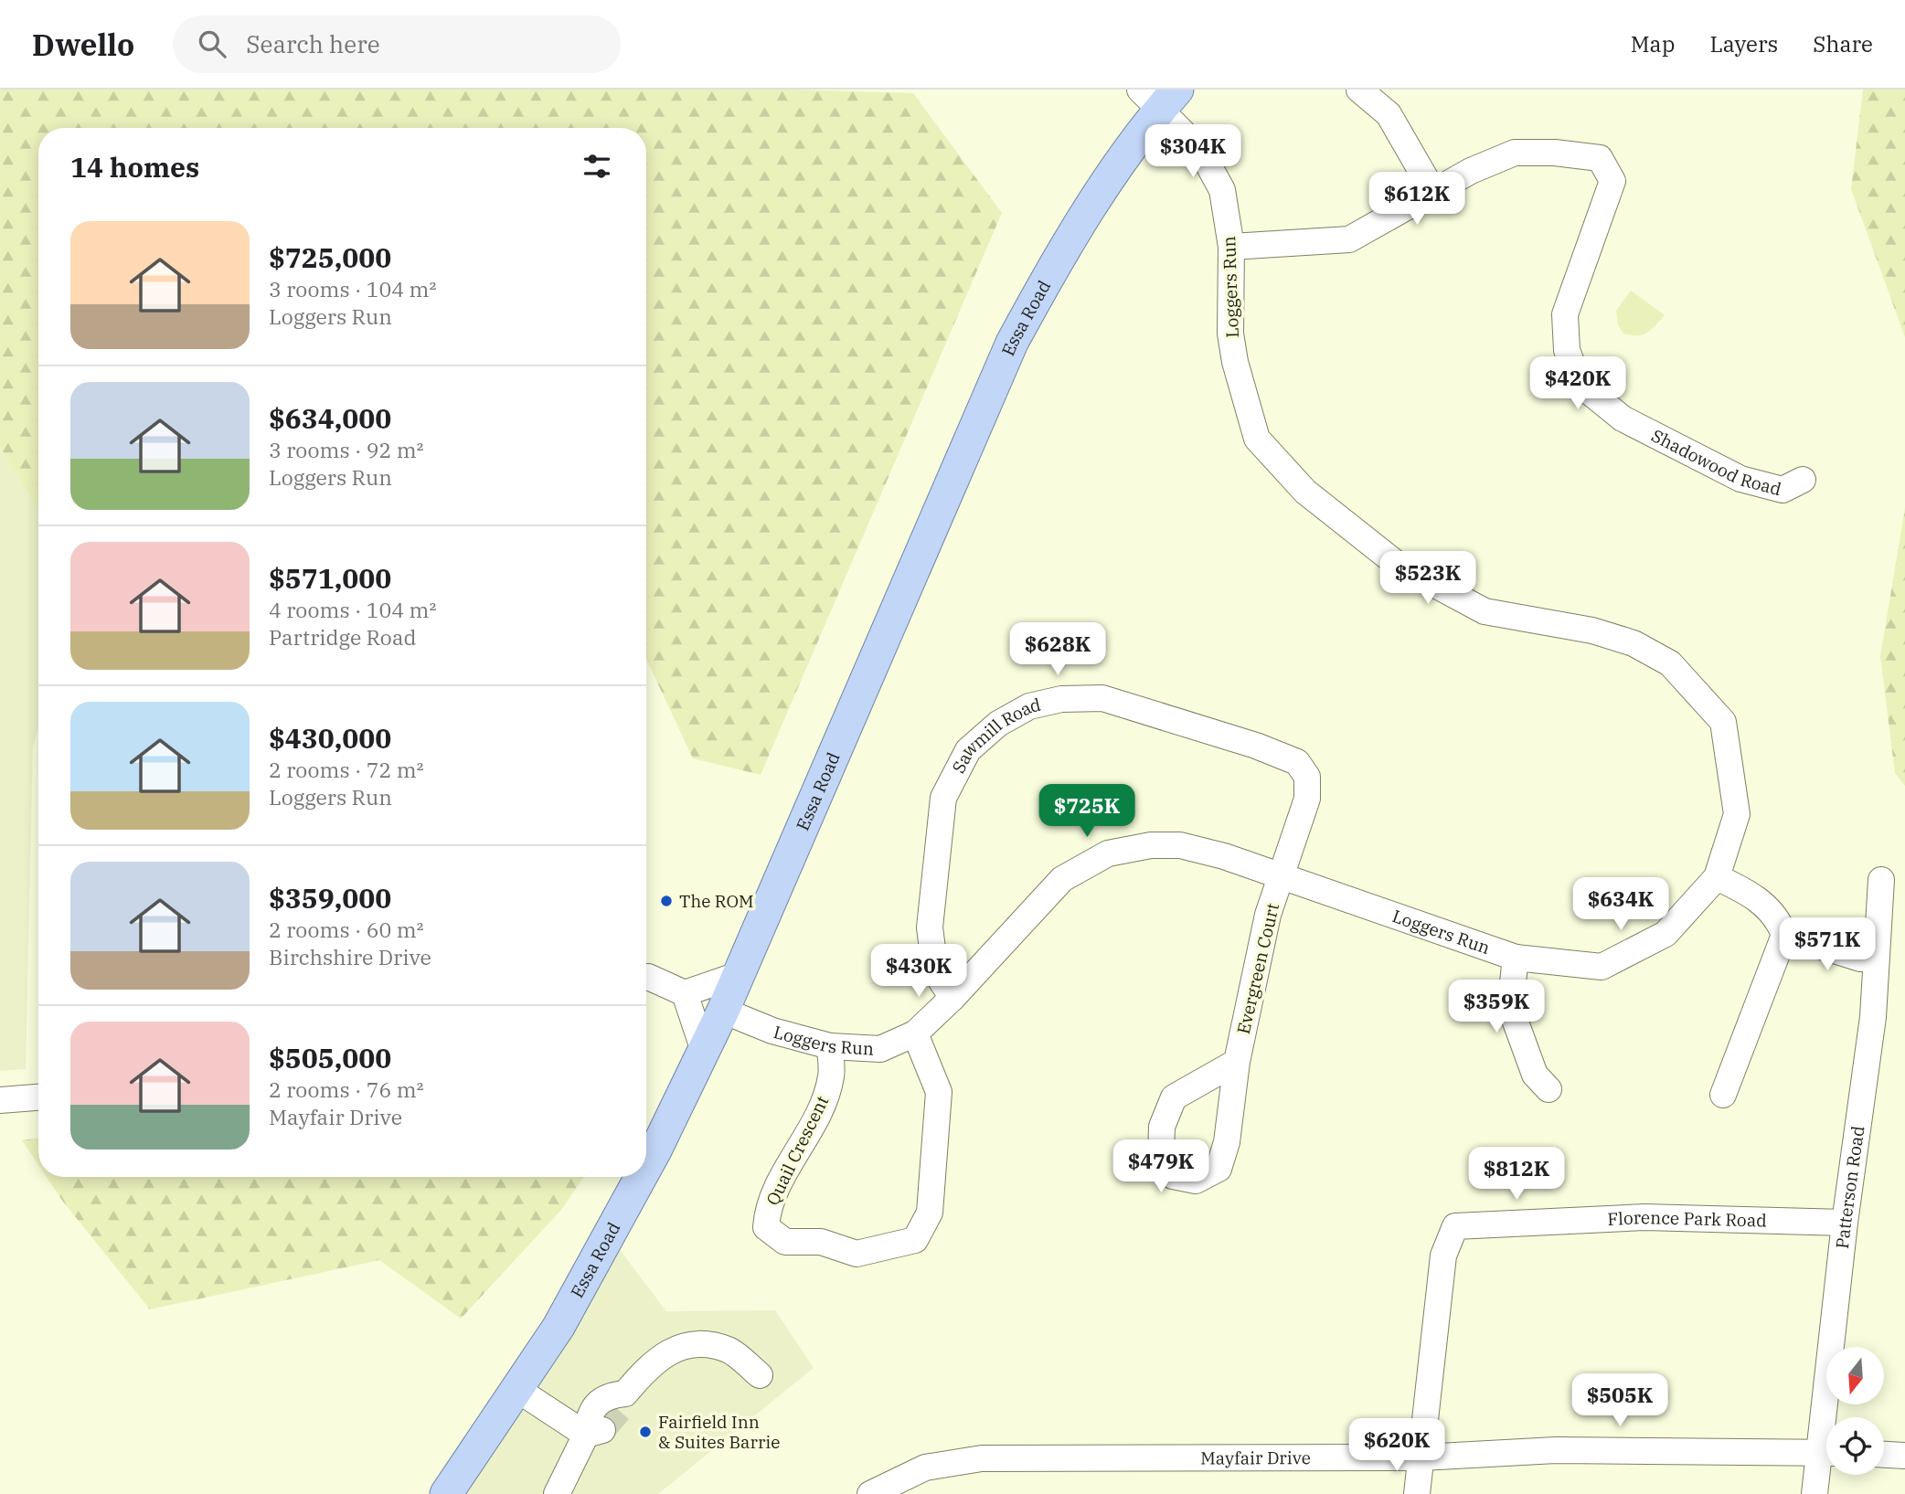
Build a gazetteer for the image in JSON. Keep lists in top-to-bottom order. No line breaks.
{"streets":{"main road":["Essa Road"],"street":["Loggers Run","Shadowood Road","Sawmill Road","Evergreen Court","Quail Crescent","Patterson Road","Florence Park Road","Mayfair Drive"]},"crossings":[["Loggers Run","Essa Road"],["Loggers Run","Sawmill Road"],["Loggers Run","Evergreen Court"],["Loggers Run","Quail Crescent"],["Sawmill Road","Evergreen Court"],["Patterson Road","Florence Park Road"],["Florence Park Road","Mayfair Drive"]],"places":["The ROM","Fairfield Inn & Suites Barrie"],"north":"bottom","page":{"header":"Dwello","search":"Search here","nav":["Map","Layers","Share"],"price":["$304K","$612K","$420K","$523K","$628K","$725K","$634K","$571K","$430K","$359K","$479K","$812K","$505K","$620K"],"heading":"14 homes","list":[{"name":"$725,000","note":"3 rooms · 104 m² · Loggers Run"},{"name":"$634,000","note":"3 rooms · 92 m² · Loggers Run"},{"name":"$571,000","note":"4 rooms · 104 m² · Partridge Road"},{"name":"$430,000","note":"2 rooms · 72 m² · Loggers Run"},{"name":"$359,000","note":"2 rooms · 60 m² · Birchshire Drive"},{"name":"$505,000","note":"2 rooms · 76 m² · Mayfair Drive"}]}}
